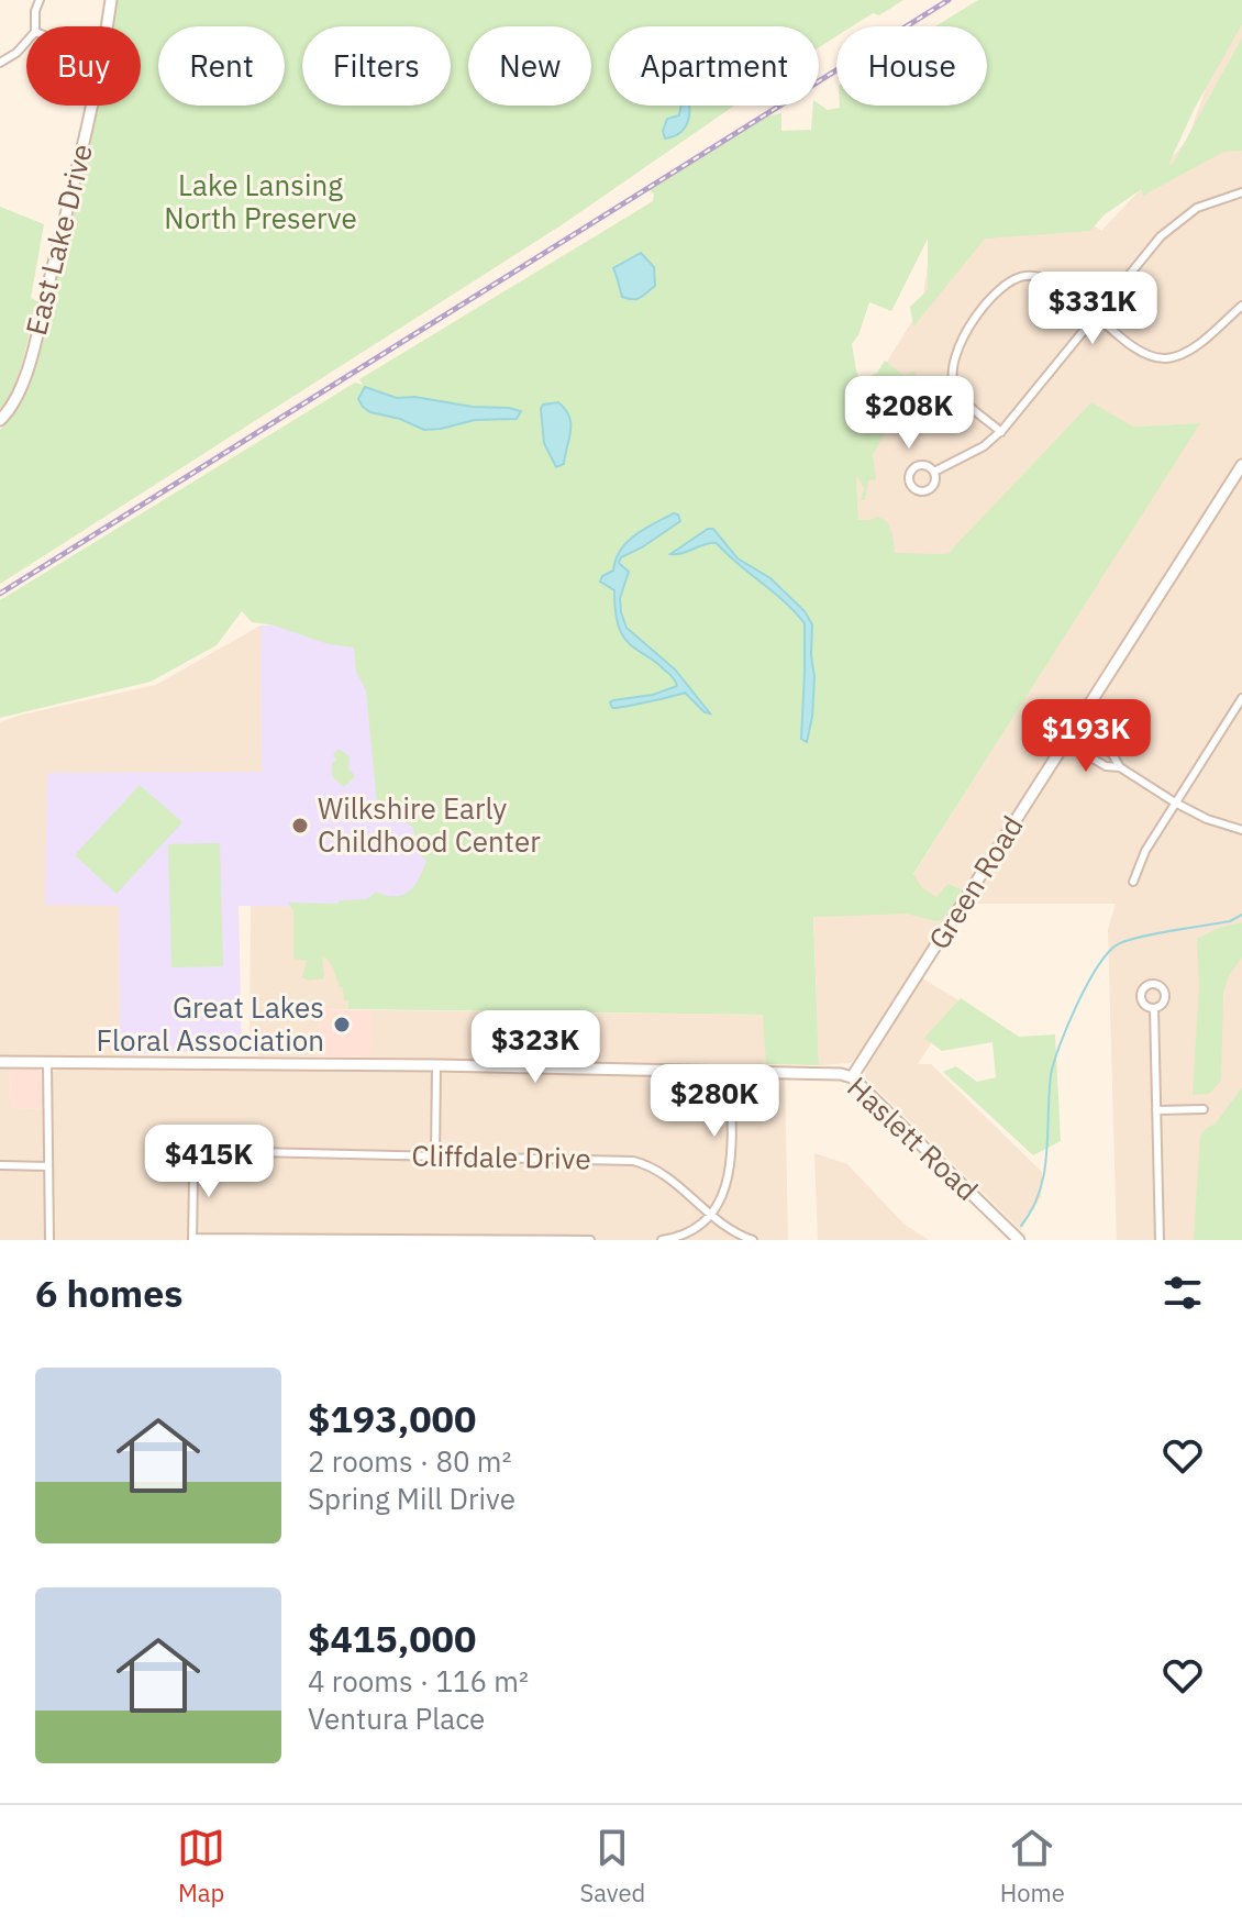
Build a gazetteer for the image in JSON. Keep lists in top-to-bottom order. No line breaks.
{"streets":{"street":["East Lake Drive","Green Road","Haslett Road","Cliffdale Drive"]},"crossings":[["Green Road","Haslett Road"]],"parks":["Lake Lansing North Preserve"],"places":["Wilkshire Early Childhood Center","Great Lakes Floral Association"],"page":{"chip":["Buy","Rent","Filters","New","Apartment","House"],"price":["$331K","$208K","$193K","$323K","$280K","$415K"],"heading":"6 homes","list":[{"name":"$193,000","note":"2 rooms · 80 m² · Spring Mill Drive"},{"name":"$415,000","note":"4 rooms · 116 m² · Ventura Place"}],"tabs":["Map","Saved","Home"]}}
